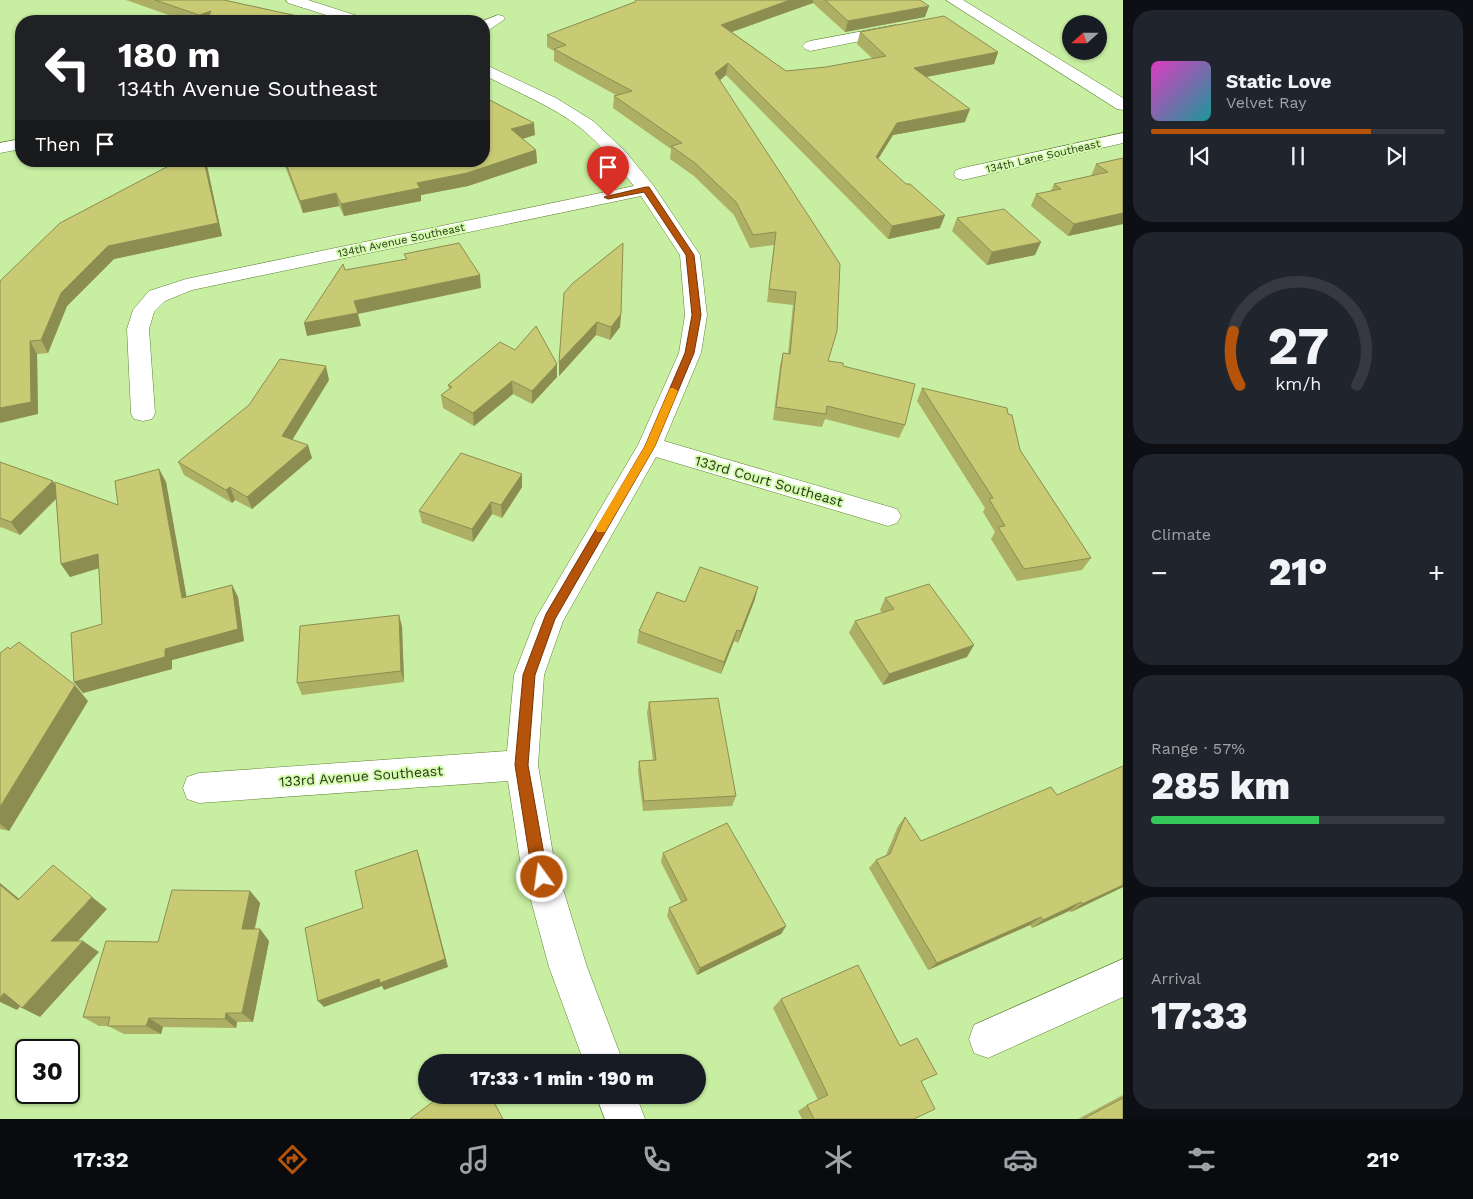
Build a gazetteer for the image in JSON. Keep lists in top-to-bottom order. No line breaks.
{"streets":{"street":["134th Lane Southeast","134th Avenue Southeast","133rd Court Southeast","133rd Avenue Southeast"]},"north":"left","page":{"turn":["180 m","134th Avenue Southeast"],"song":["Static Love","Velvet Ray"],"then":"Then","tile":["Climate",["Range · 57%","285 km"],["Arrival","17:33"]],"heat":["−","21°","+"],"limit":"30","trip":"17:33 · 1 min · 190 m","tabs":["17:32","21°"],"gauge":["27","km/h"]}}
